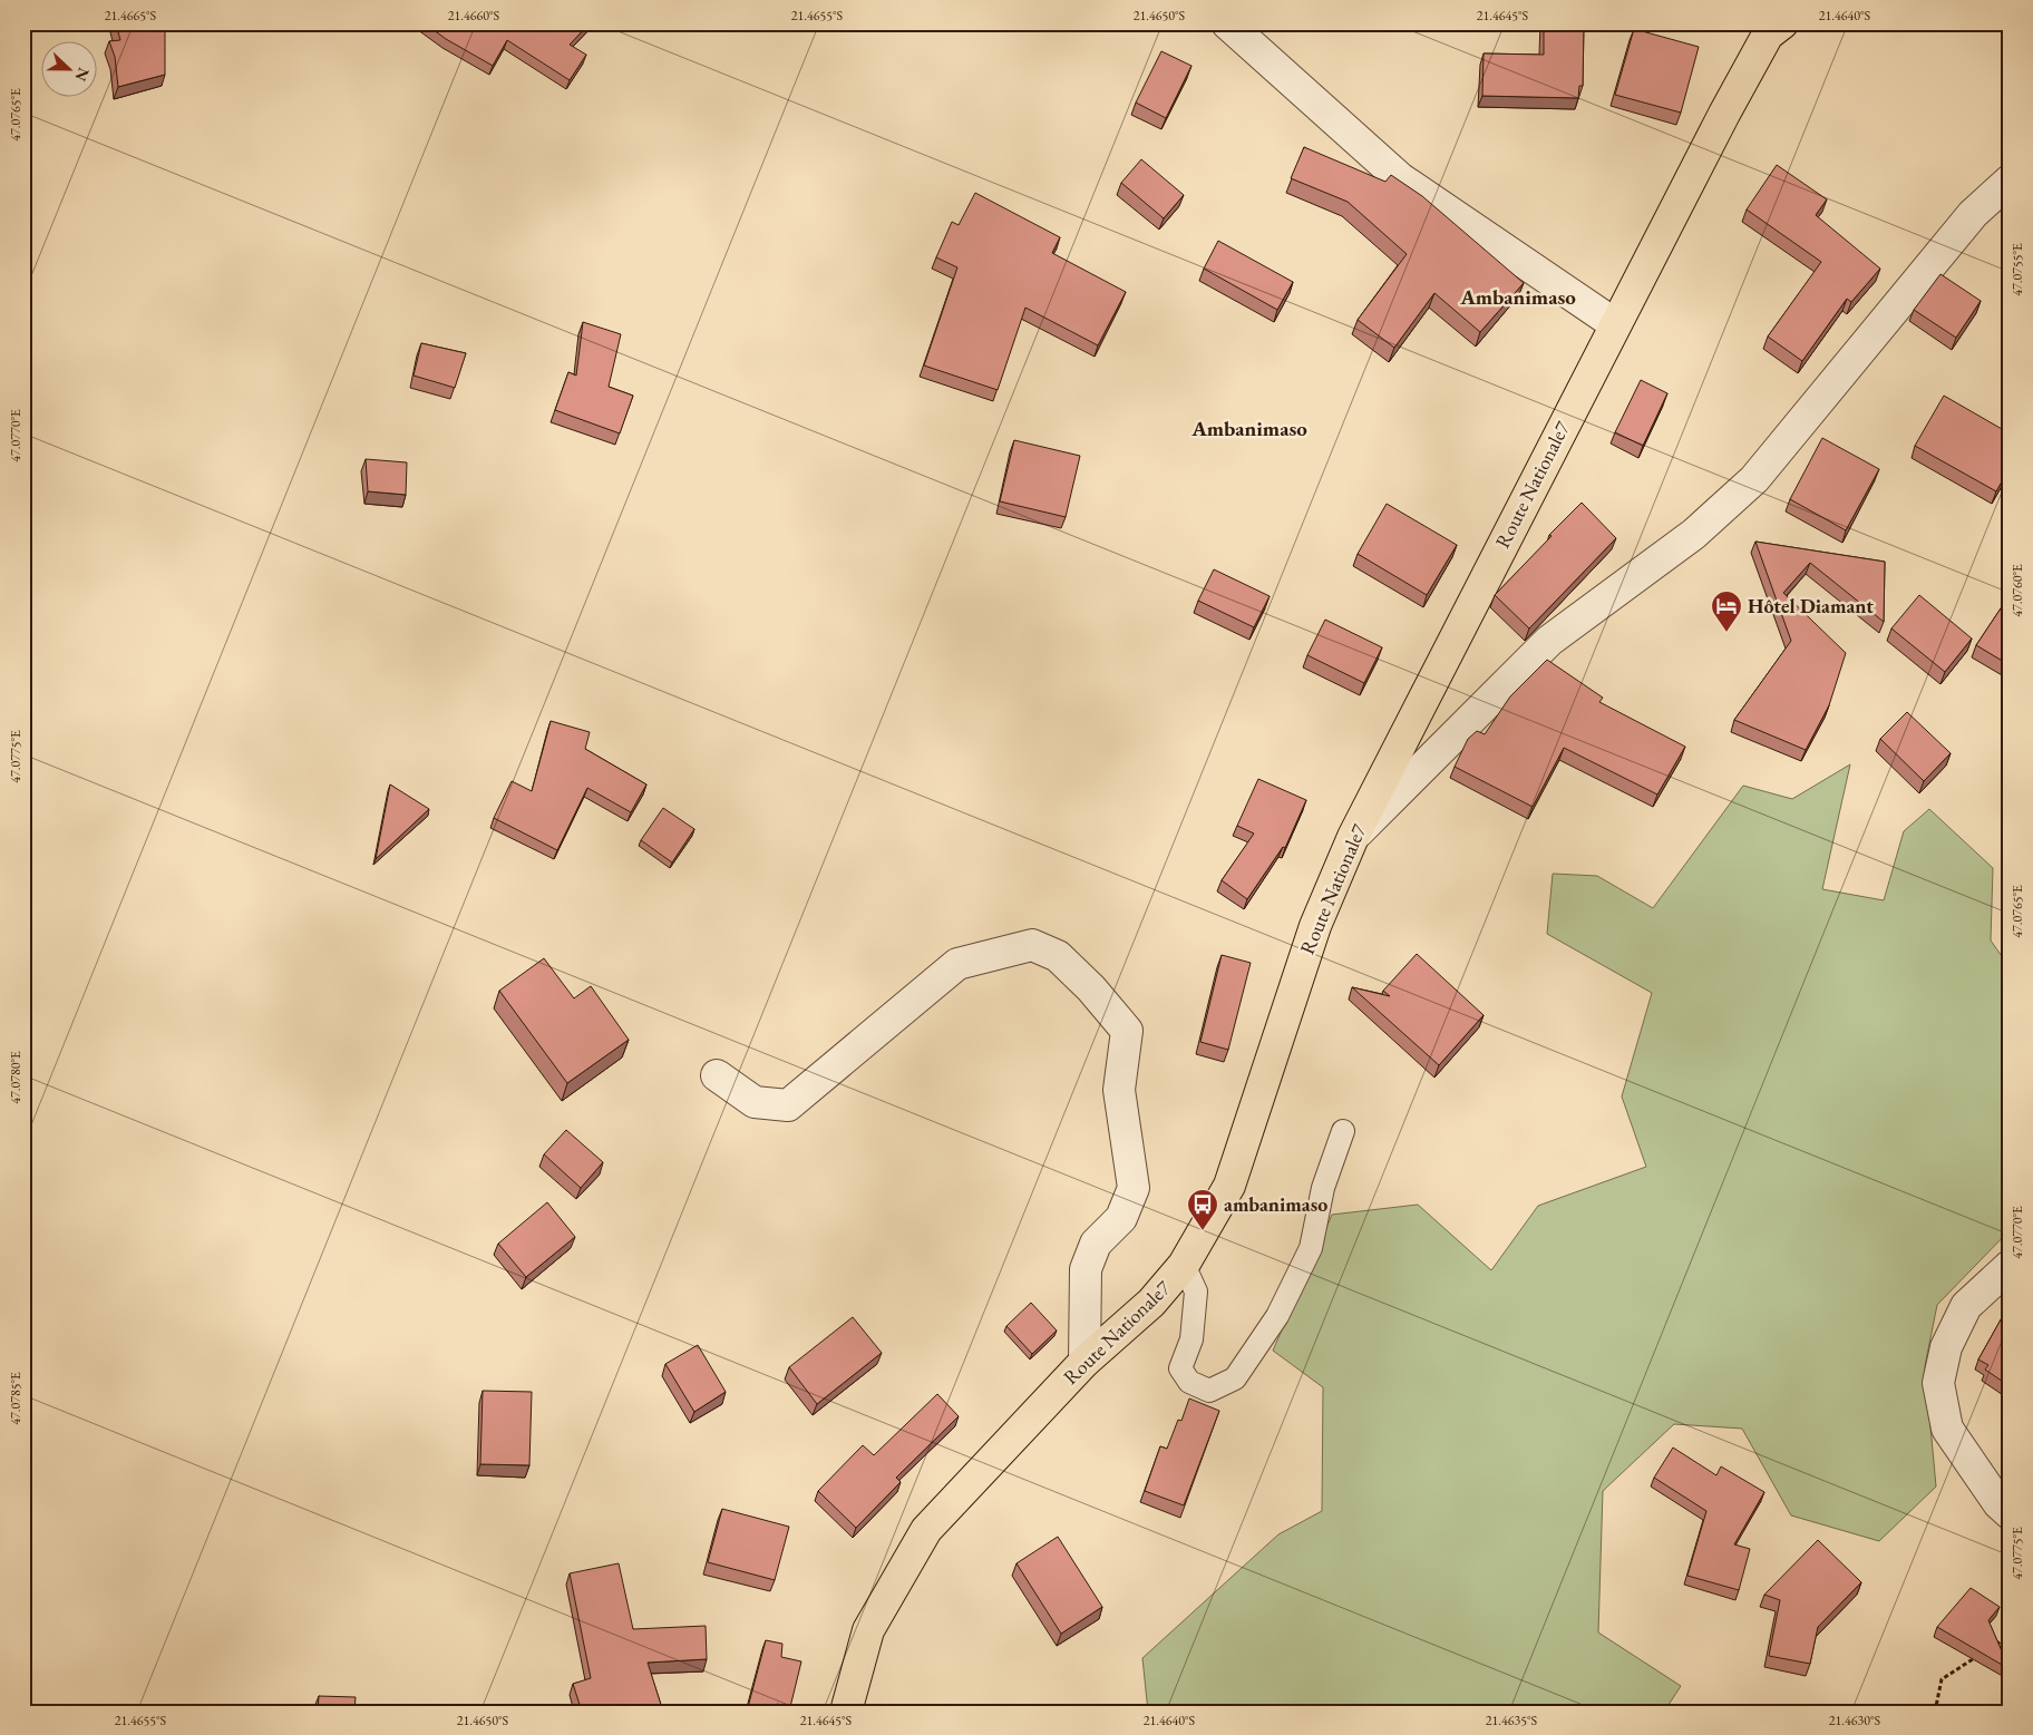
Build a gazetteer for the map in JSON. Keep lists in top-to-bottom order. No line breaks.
{"streets":{"main road":["Route Nationale7"]},"districts":["Ambanimaso","Ambanimaso"],"places":{"hotel":["Hôtel Diamant"],"bus stop":["ambanimaso"]},"north":"right","coordinates":["21.4665°S","21.4660°S","21.4655°S","21.4650°S","21.4645°S","21.4640°S","47.0765°E","47.0755°E","47.0770°E","47.0760°E","47.0775°E","47.0780°E","47.0785°E","21.4635°S","21.4630°S"]}
